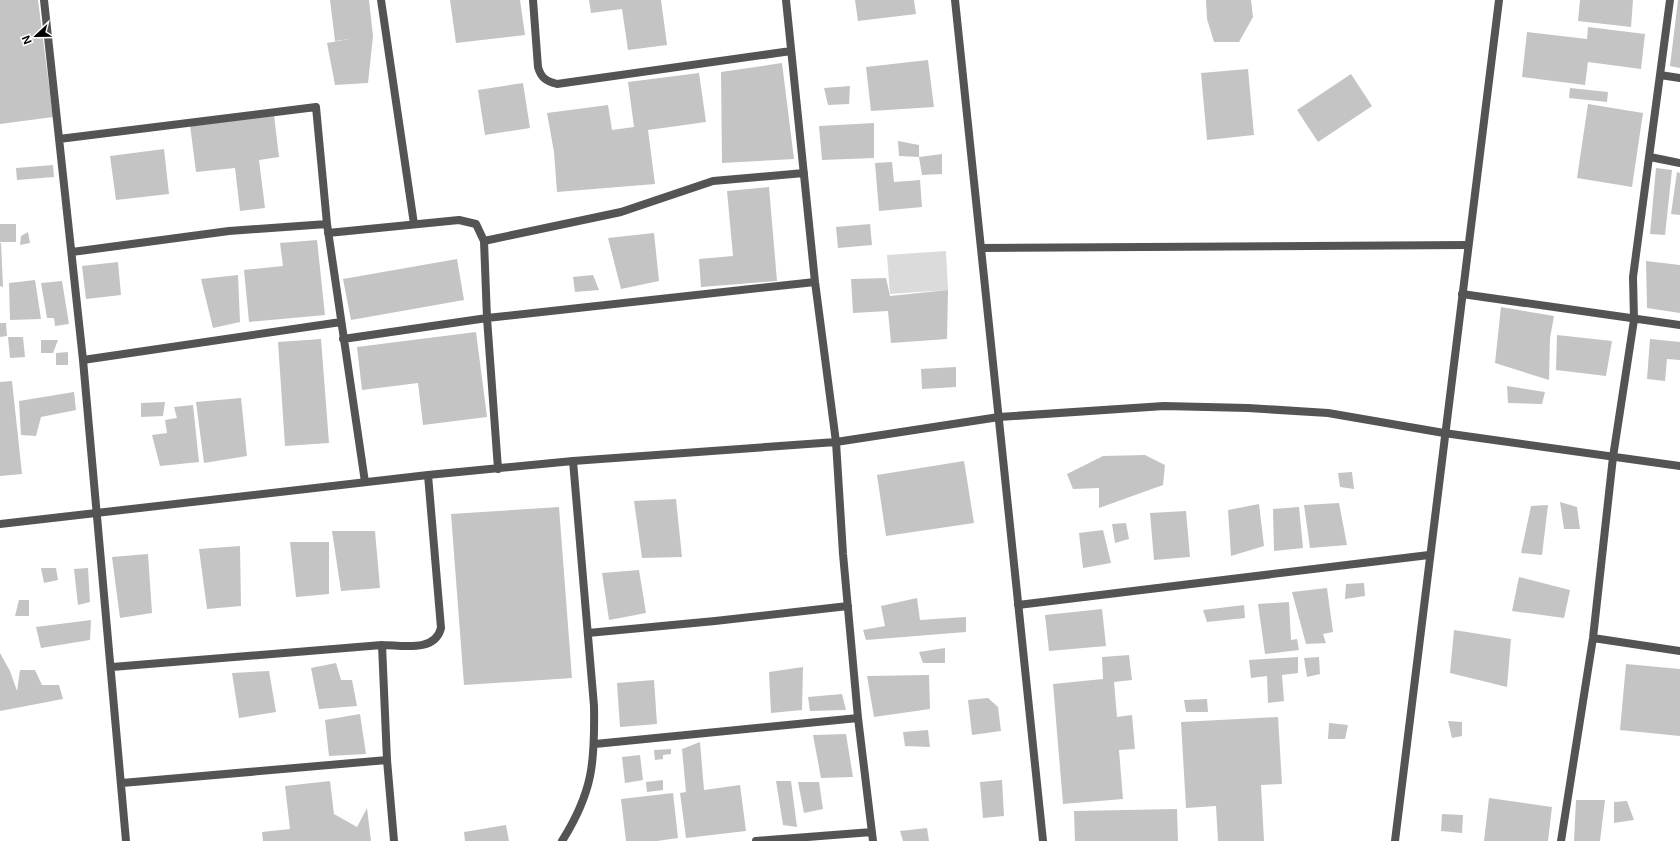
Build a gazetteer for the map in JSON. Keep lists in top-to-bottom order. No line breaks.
{"north":"left"}
